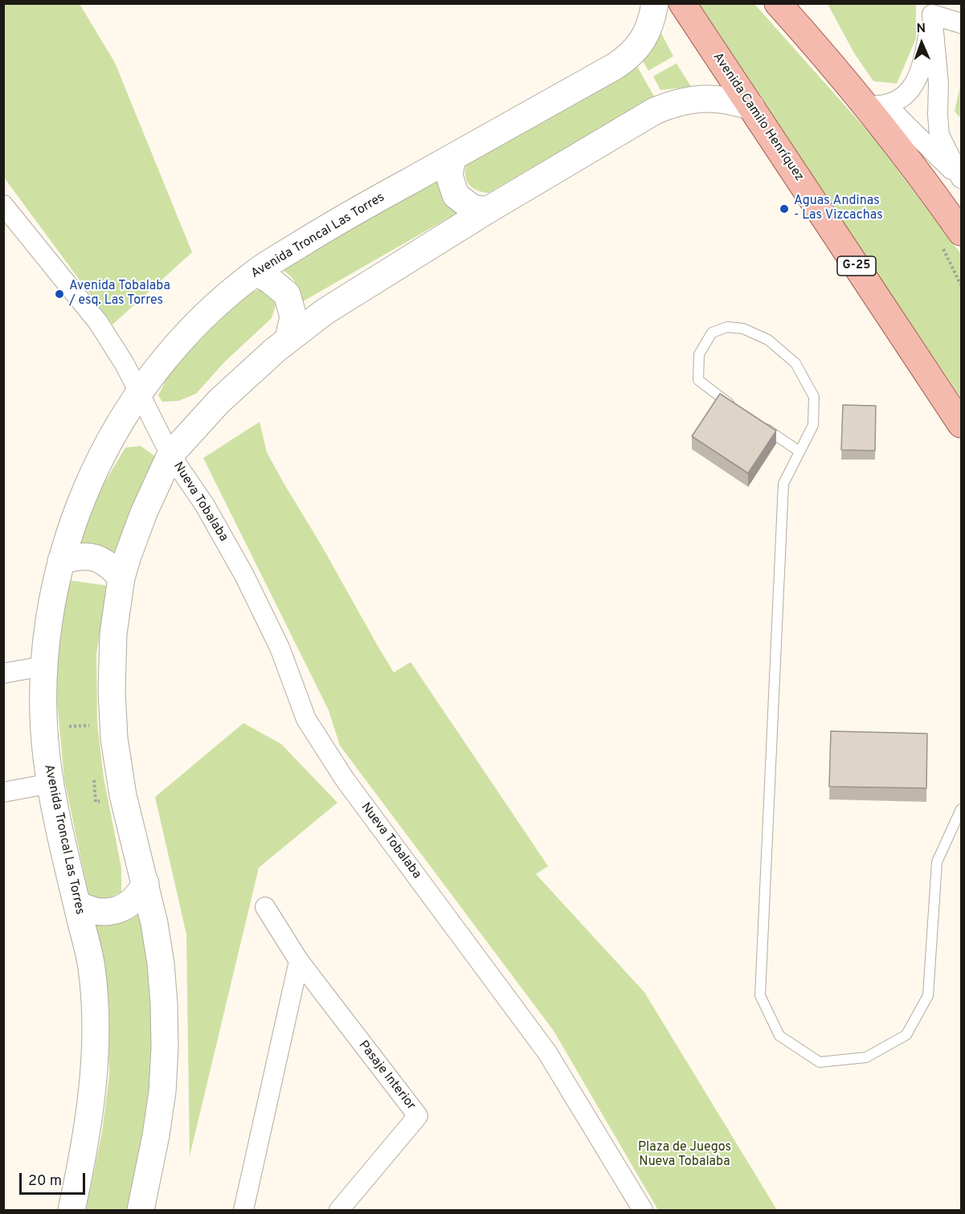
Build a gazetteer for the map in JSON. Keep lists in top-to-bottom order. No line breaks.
{"streets":{"main road":["Avenida Camilo Henríquez","G-25"],"street":["Avenida Troncal Las Torres","Nueva Tobalaba","Pasaje Interior"]},"crossings":[["Avenida Troncal Las Torres","Nueva Tobalaba"]],"parks":["Plaza de Juegos Nueva Tobalaba"],"places":["Aguas Andinas - Las Vizcachas","Avenida Tobalaba / esq. Las Torres"],"scale_bar":"20 m","north":"top"}
